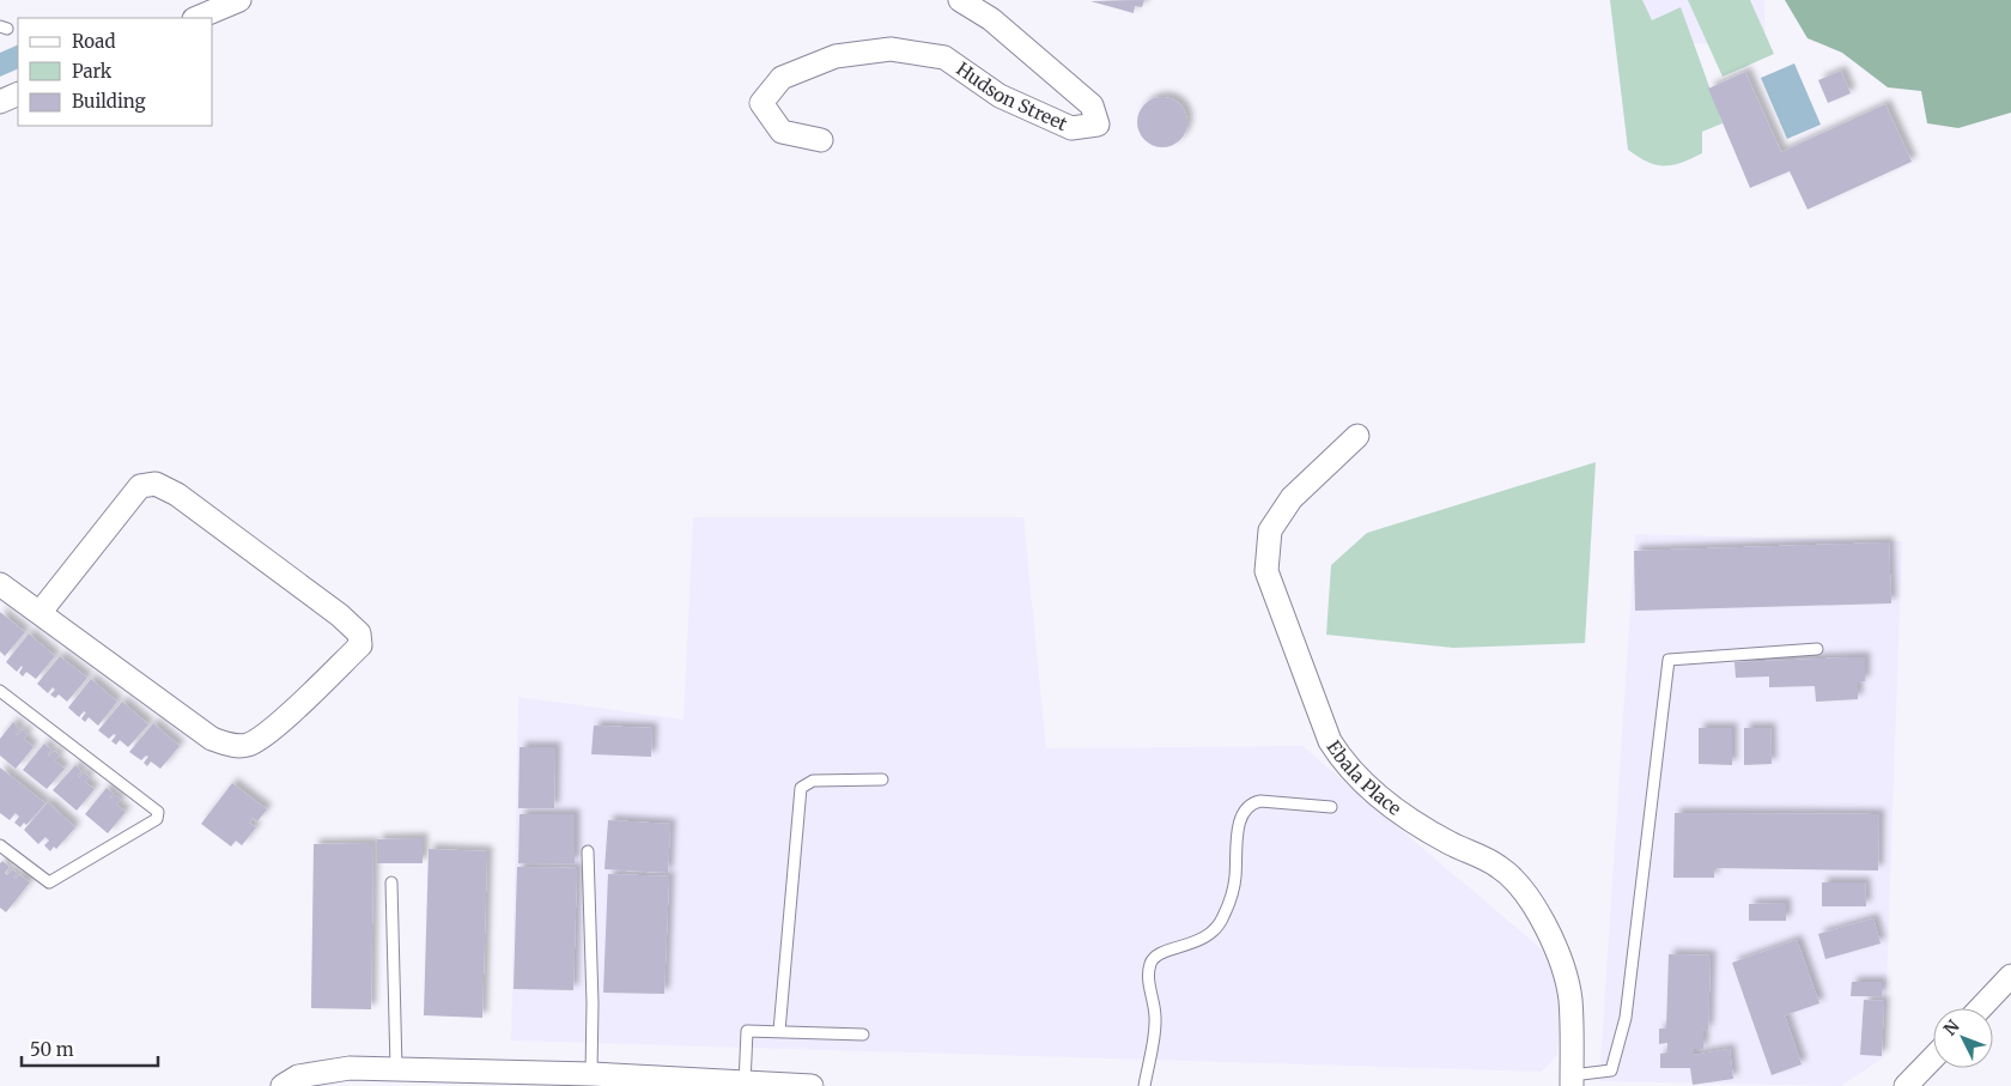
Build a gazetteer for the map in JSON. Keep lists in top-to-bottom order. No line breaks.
{"streets":{"street":["Hudson Street","Ebala Place"]},"legend":["Road","Park","Building"],"scale_bar":"50 m","north":"top left"}
